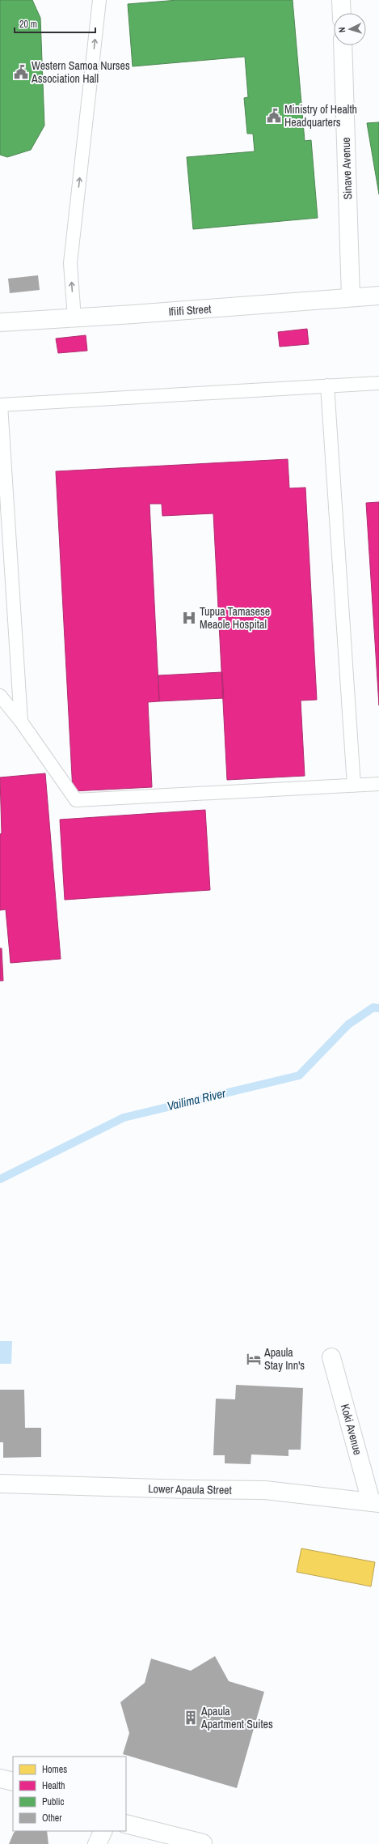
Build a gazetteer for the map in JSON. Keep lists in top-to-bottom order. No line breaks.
{"streets":{"street":["Sinave Avenue","Ifiifi Street","Koki Avenue","Lower Apaula Street"]},"crossings":[["Sinave Avenue","Ifiifi Street"],["Koki Avenue","Lower Apaula Street"]],"water":["Vailima River"],"places":{"public building":["Western Samoa Nurses Association Hall","Ministry of Health Headquarters"],"hospital":["Tupua Tamasese Meaole Hospital"],"hotel":["Apaula Stay Inn's"],"building":["Apaula Apartment Suites"]},"legend":["Homes","Health","Public","Other"],"scale_bar":"20 m","north":"left"}
